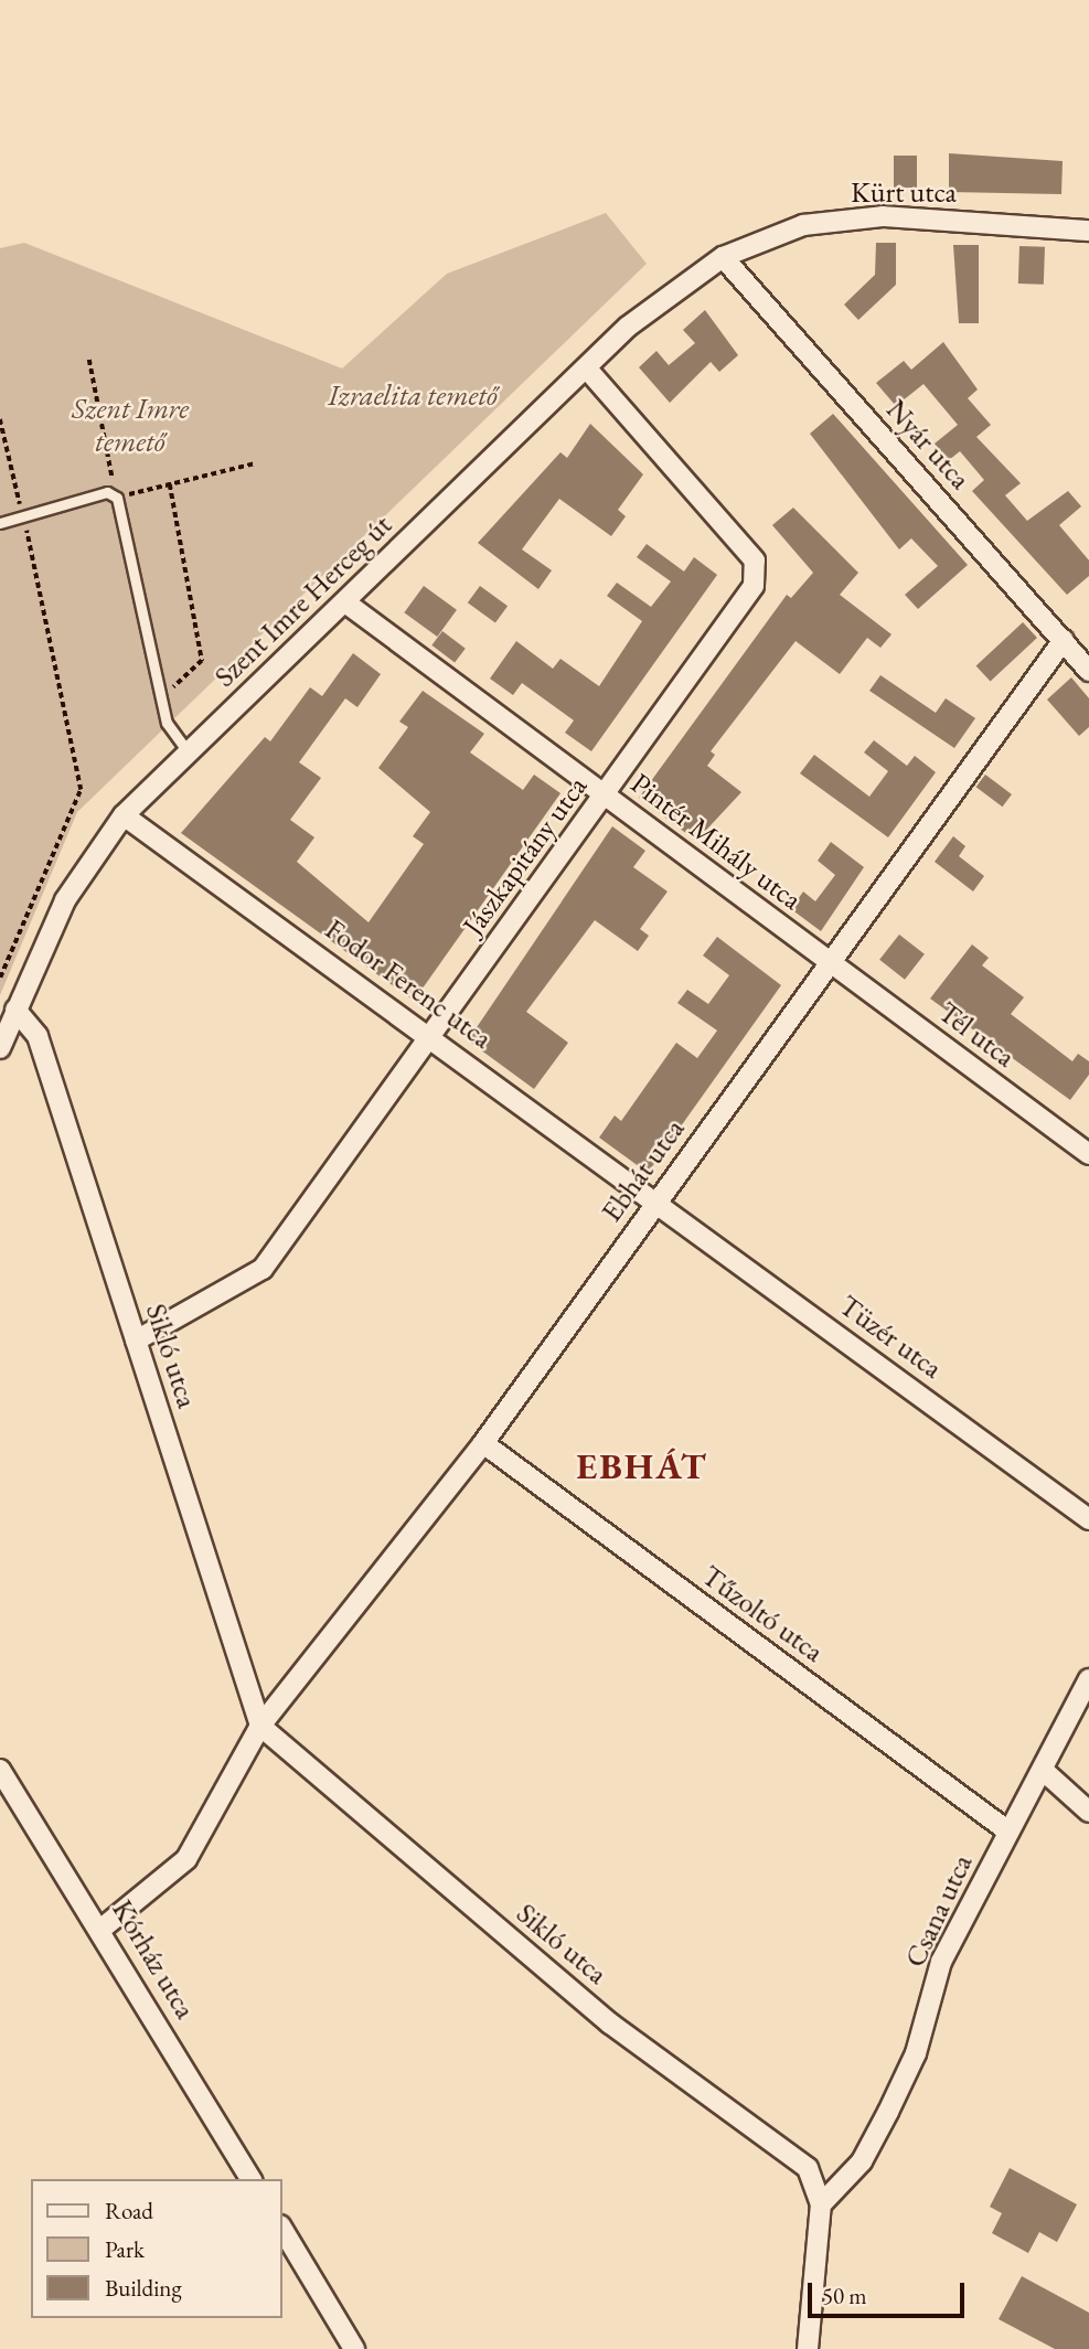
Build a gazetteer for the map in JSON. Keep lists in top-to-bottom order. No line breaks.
{"streets":{"street":["Kürt utca","Nyár utca","Szent Imre Herceg út","Pintér Mihály utca","Jászkapitány utca","Fodor Ferenc utca","Tél utca","Ebhát utca","Tüzér utca","Sikló utca","Tűzoltó utca","Csana utca","Kórház utca"]},"crossings":[["Kürt utca","Nyár utca"],["Kürt utca","Szent Imre Herceg út"],["Nyár utca","Szent Imre Herceg út"],["Nyár utca","Ebhát utca"],["Szent Imre Herceg út","Pintér Mihály utca"],["Szent Imre Herceg út","Jászkapitány utca"],["Szent Imre Herceg út","Fodor Ferenc utca"],["Szent Imre Herceg út","Sikló utca"],["Pintér Mihály utca","Jászkapitány utca"],["Pintér Mihály utca","Tél utca"],["Pintér Mihály utca","Ebhát utca"],["Jászkapitány utca","Fodor Ferenc utca"],["Jászkapitány utca","Sikló utca"],["Fodor Ferenc utca","Ebhát utca"],["Fodor Ferenc utca","Tüzér utca"],["Tél utca","Ebhát utca"],["Ebhát utca","Tüzér utca"],["Ebhát utca","Sikló utca"],["Ebhát utca","Tűzoltó utca"],["Sikló utca","Csana utca"],["Tűzoltó utca","Csana utca"]],"districts":["EBHÁT"],"parks":["Izraelita temető","Szent Imre temető"],"legend":["Road","Park","Building"],"scale_bar":"50 m"}
